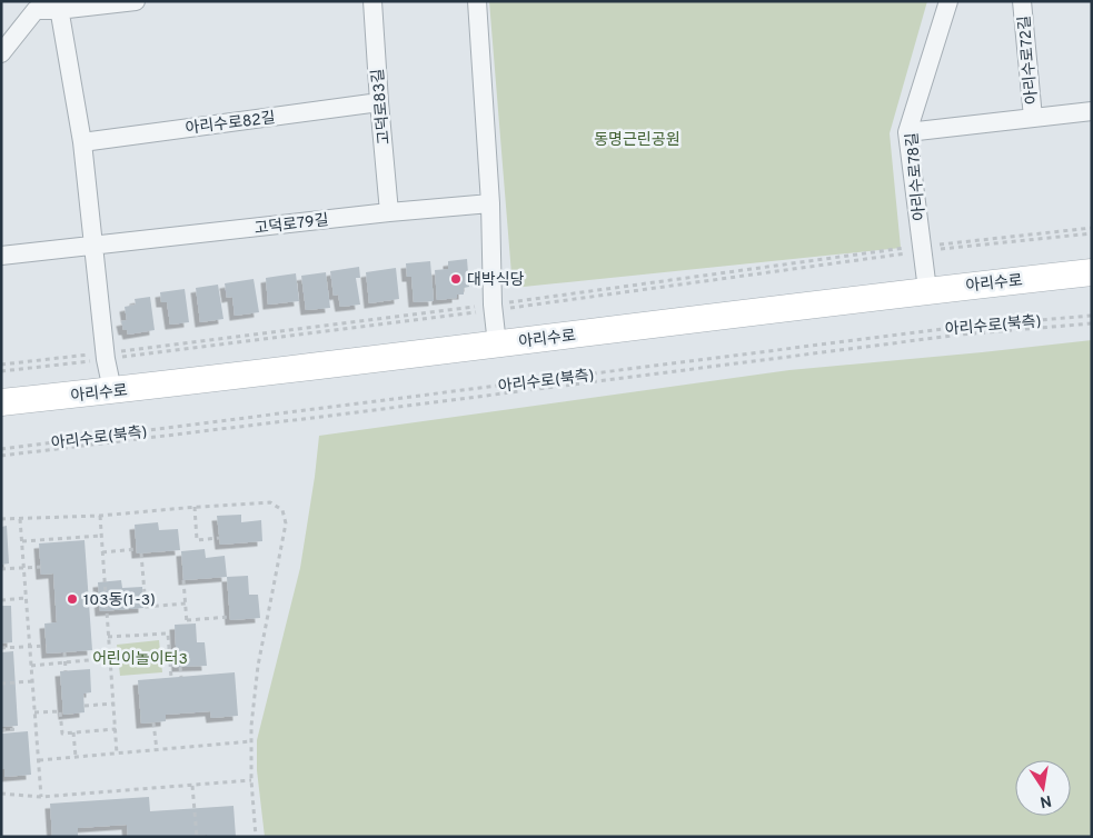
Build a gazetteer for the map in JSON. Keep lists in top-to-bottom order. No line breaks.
{"streets":{"main road":["아리수로"],"street":["아리수로72길","고덕로83길","아리수로82길","아리수로78길","고덕로79길"],"path":["아리수로(북측)"]},"crossings":[["아리수로72길","아리수로78길"],["고덕로83길","아리수로82길"],["고덕로83길","고덕로79길"],["아리수로78길","아리수로"]],"parks":["동명근린공원","어린이놀이터3"],"places":["대박식당","103동(1-3)"],"north":"bottom"}
